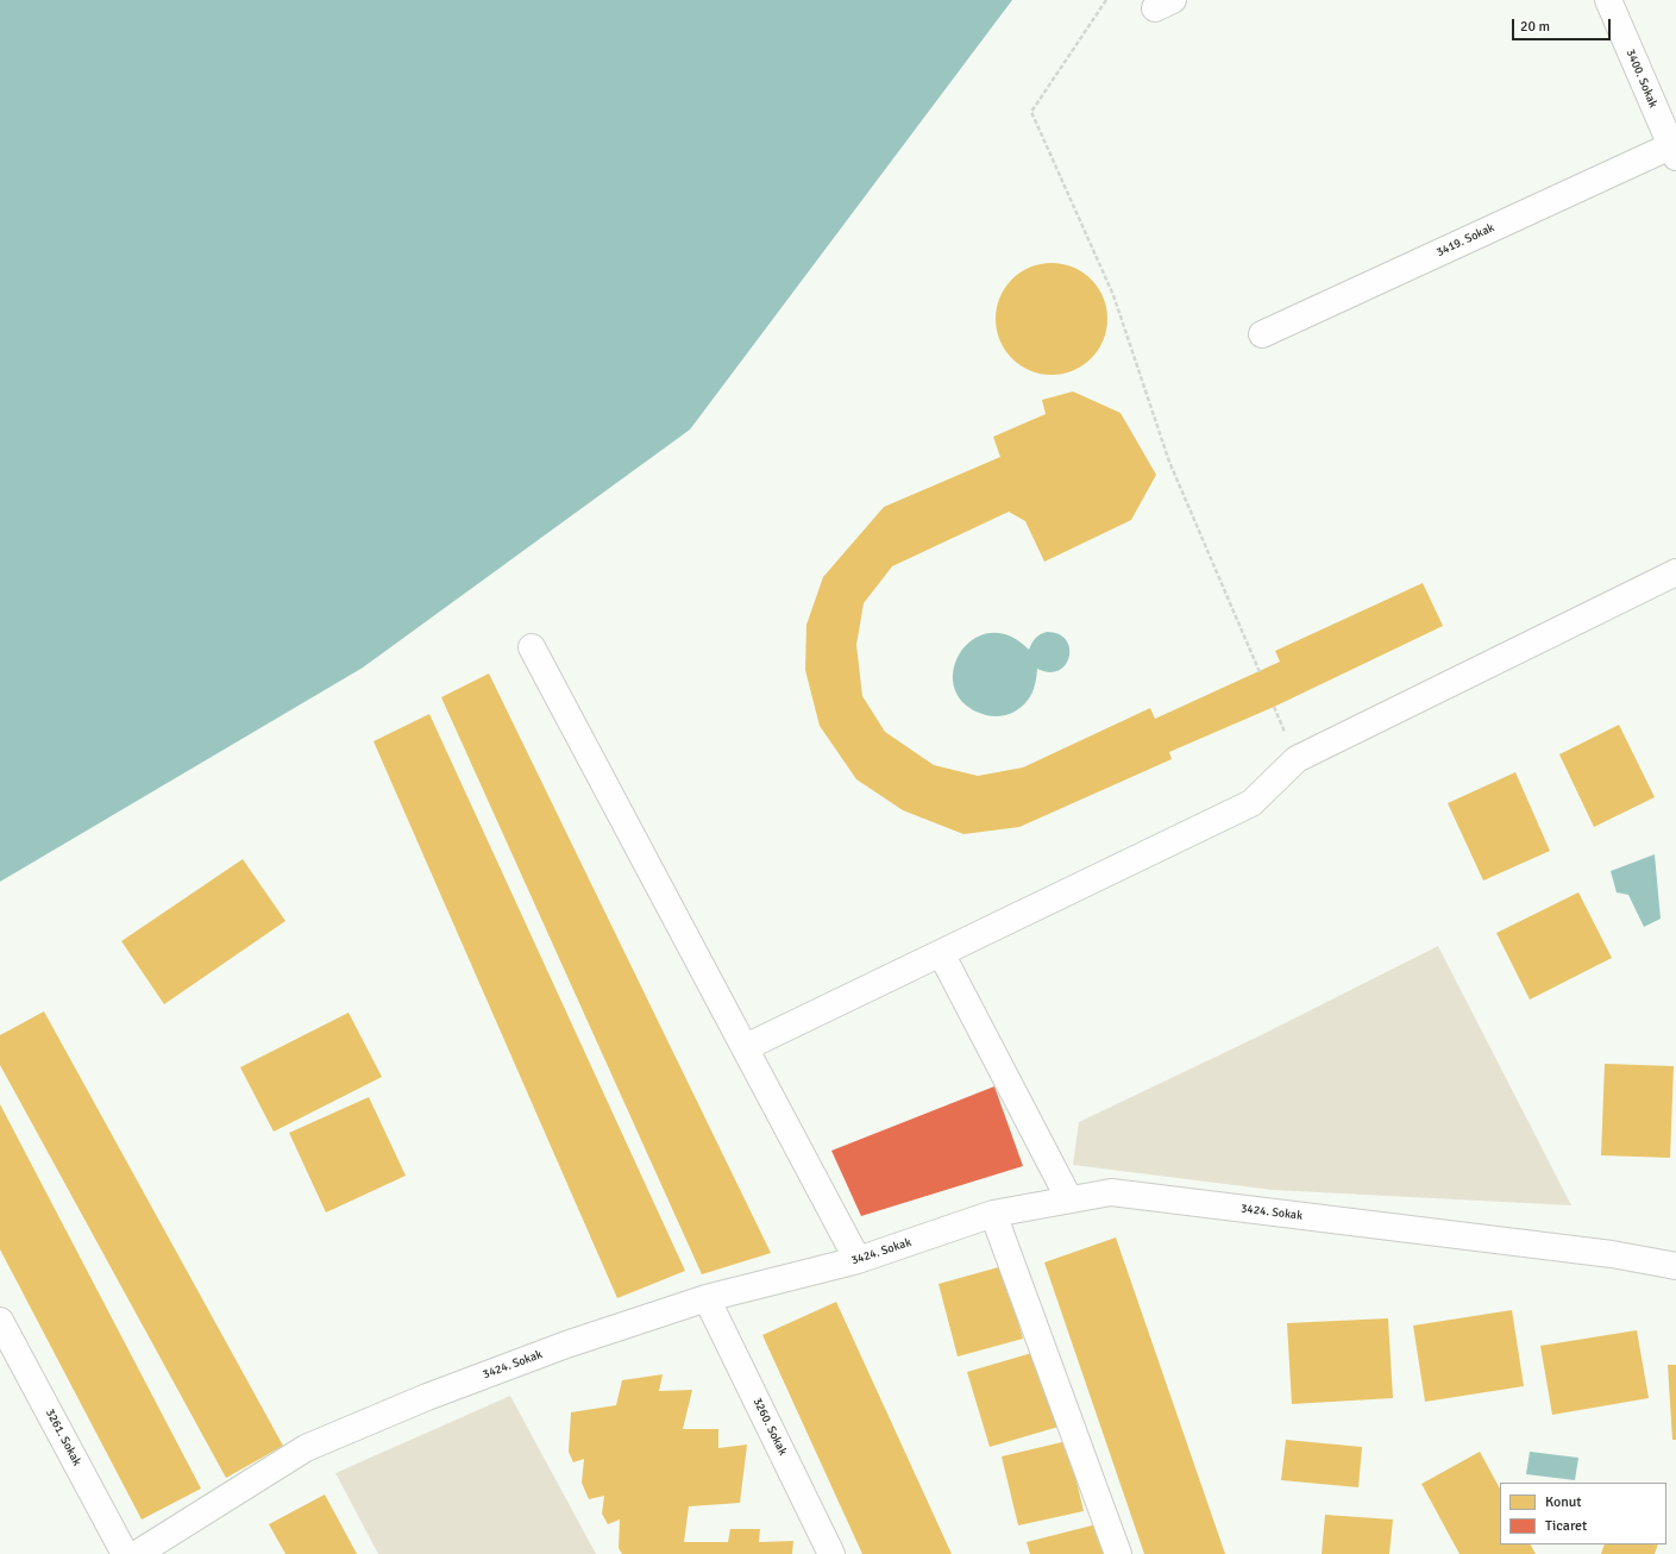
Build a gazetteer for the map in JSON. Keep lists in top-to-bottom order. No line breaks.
{"streets":{"street":["3400. Sokak","3419. Sokak","3424. Sokak","3260. Sokak","3261. Sokak"]},"crossings":[["3400. Sokak","3419. Sokak"],["3424. Sokak","3260. Sokak"]],"legend":["Konut","Ticaret"],"scale_bar":"20 m"}
